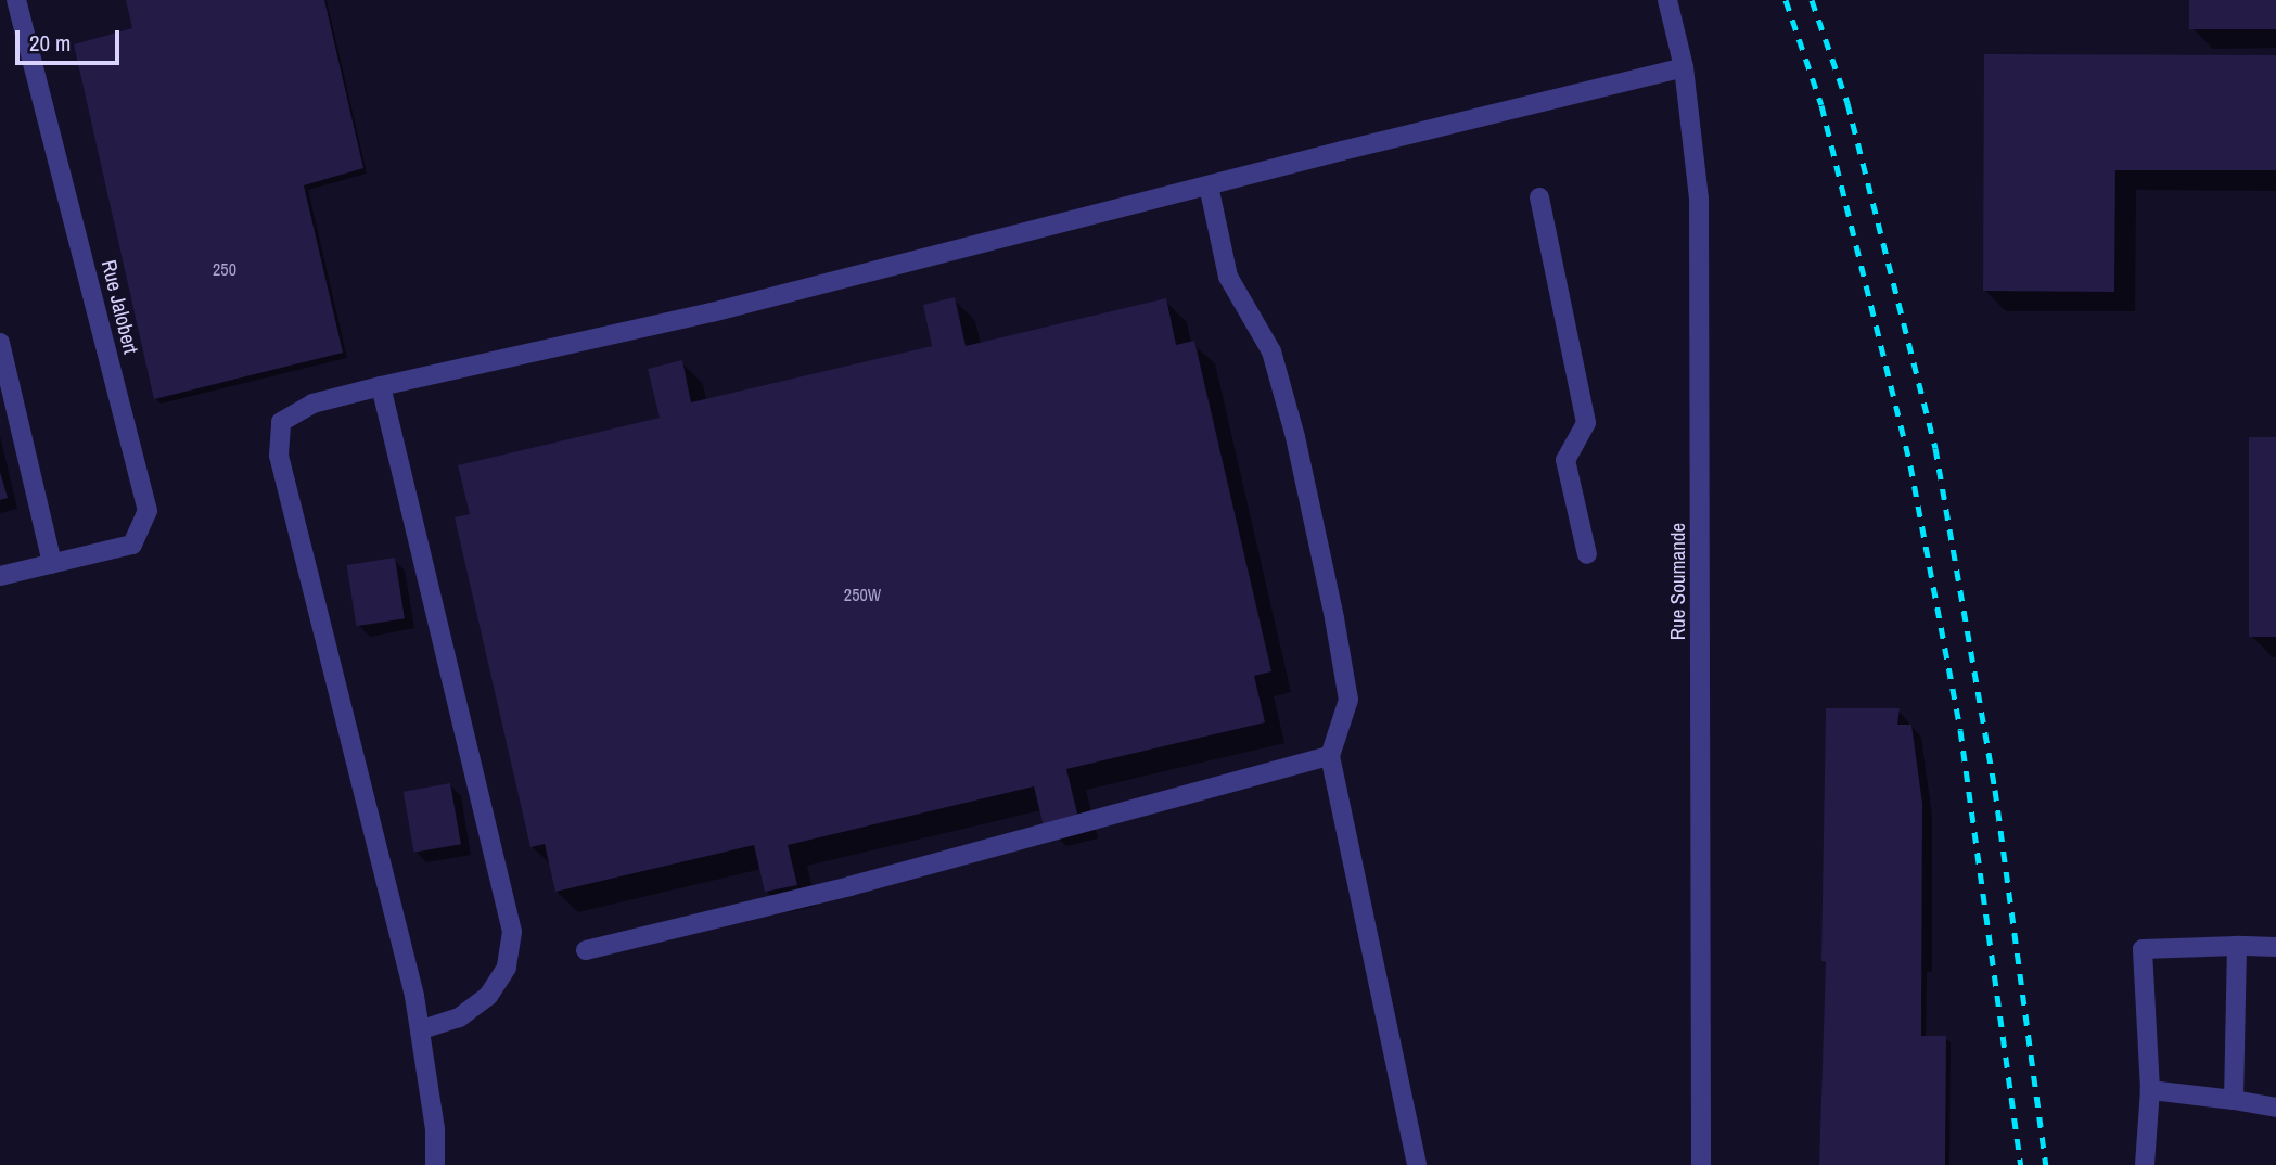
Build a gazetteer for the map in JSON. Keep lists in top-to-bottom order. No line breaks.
{"streets":{"street":["Rue Jalobert","Rue Soumande"]},"house_numbers":["250","250W"],"scale_bar":"20 m"}
